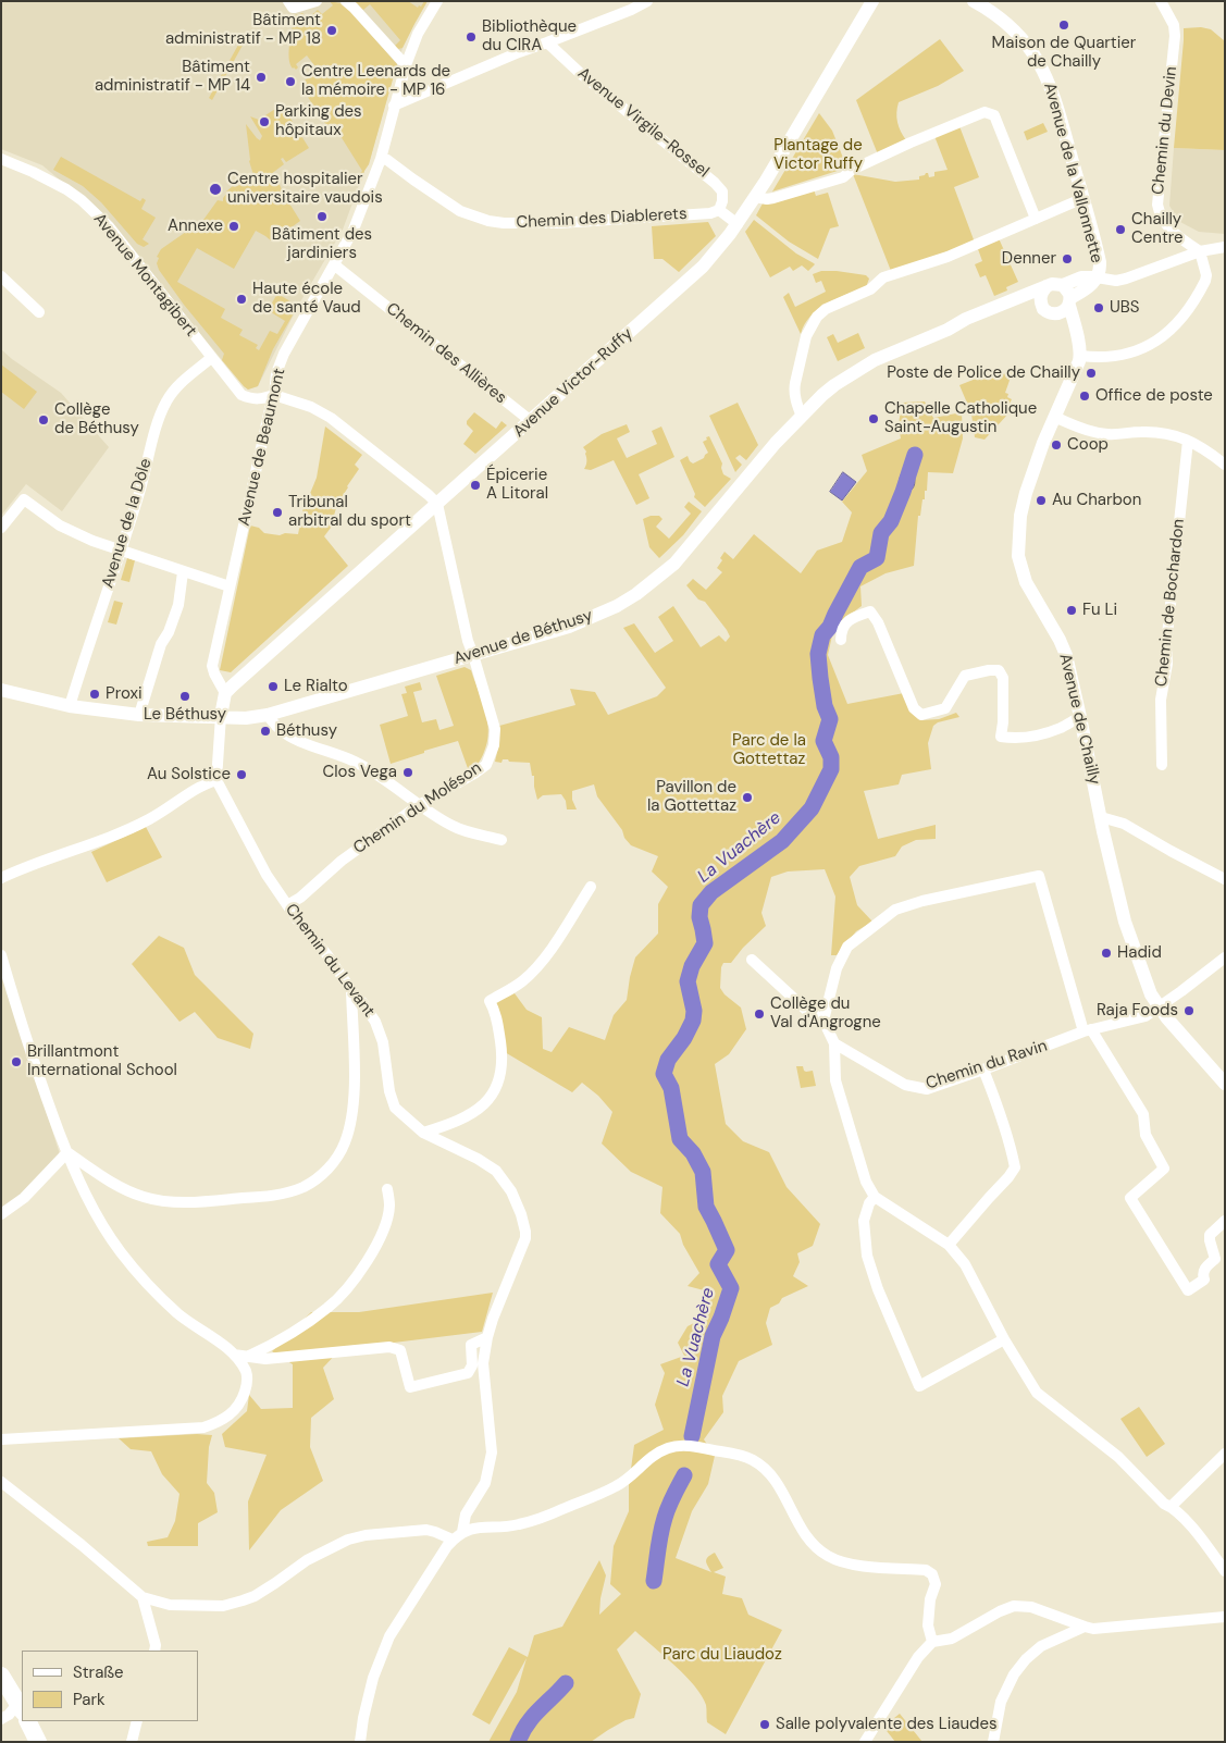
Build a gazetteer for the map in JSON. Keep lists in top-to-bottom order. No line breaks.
{"streets":{"street":["Avenue Virgile-Rossel","Chemin du Devin","Avenue de la Vallonnette","Chemin des Diablerets","Avenue Montagibert","Chemin des Allières","Avenue Victor-Ruffy","Avenue de Beaumont","Avenue de la Dôle","Chemin de Bochardon","Avenue de Béthusy","Avenue de Chailly","Chemin du Moléson","Chemin du Levant","Chemin du Ravin"]},"crossings":[["Avenue Virgile-Rossel","Chemin des Diablerets"],["Avenue de la Vallonnette","Avenue de Béthusy"],["Chemin des Diablerets","Avenue de Beaumont"],["Avenue Montagibert","Avenue de Beaumont"],["Avenue Montagibert","Avenue de la Dôle"],["Chemin des Allières","Avenue Victor-Ruffy"],["Chemin des Allières","Avenue de Beaumont"],["Avenue Victor-Ruffy","Avenue de Beaumont"],["Avenue Victor-Ruffy","Chemin du Moléson"],["Avenue de la Dôle","Avenue de Béthusy"],["Avenue de Béthusy","Chemin du Moléson"],["Avenue de Béthusy","Chemin du Levant"],["Avenue de Chailly","Chemin du Ravin"],["Chemin du Moléson","Chemin du Levant"]],"water":["La Vuachère"],"parks":["Plantage de Victor Ruffy","Parc de la Gottettaz","Parc du Liaudoz"],"places":["Maison de Quartier de Chailly","Bâtiment administratif - MP 18","Bibliothèque du CIRA","Bâtiment administratif - MP 14","Centre Leenards de la mémoire - MP 16","Parking des hôpitaux","Centre hospitalier universitaire vaudois","Bâtiment des jardiniers","Annexe","Chailly Centre","Denner","Haute école de santé Vaud","UBS","Poste de Police de Chailly","Office de poste","Chapelle Catholique Saint-Augustin","Collège de Béthusy","Coop","Épicerie A Litoral","Au Charbon","Tribunal arbitral du sport","Fu Li","Le Rialto","Proxi","Le Béthusy","Béthusy","Clos Vega","Au Solstice","Pavillon de la Gottettaz","Hadid","Raja Foods","Collège du Val d'Angrogne","Brillantmont International School","Salle polyvalente des Liaudes"],"legend":["Straße","Park"]}
